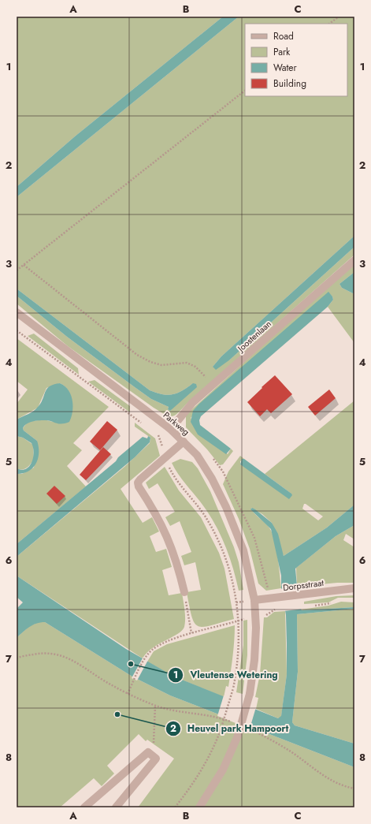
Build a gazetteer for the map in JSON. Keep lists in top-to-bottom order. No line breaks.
{"streets":{"street":["Joostenlaan","Parkweg","Dorpsstraat"]},"crossings":[["Joostenlaan","Parkweg"],["Parkweg","Dorpsstraat"]],"places":["Vleutense Wetering","Heuvel park Hampoort"],"legend":["Road","Park","Water","Building"],"grid":{"columns":["A","B","C"],"rows":["1","2","3","4","5","6","7","8"]}}
